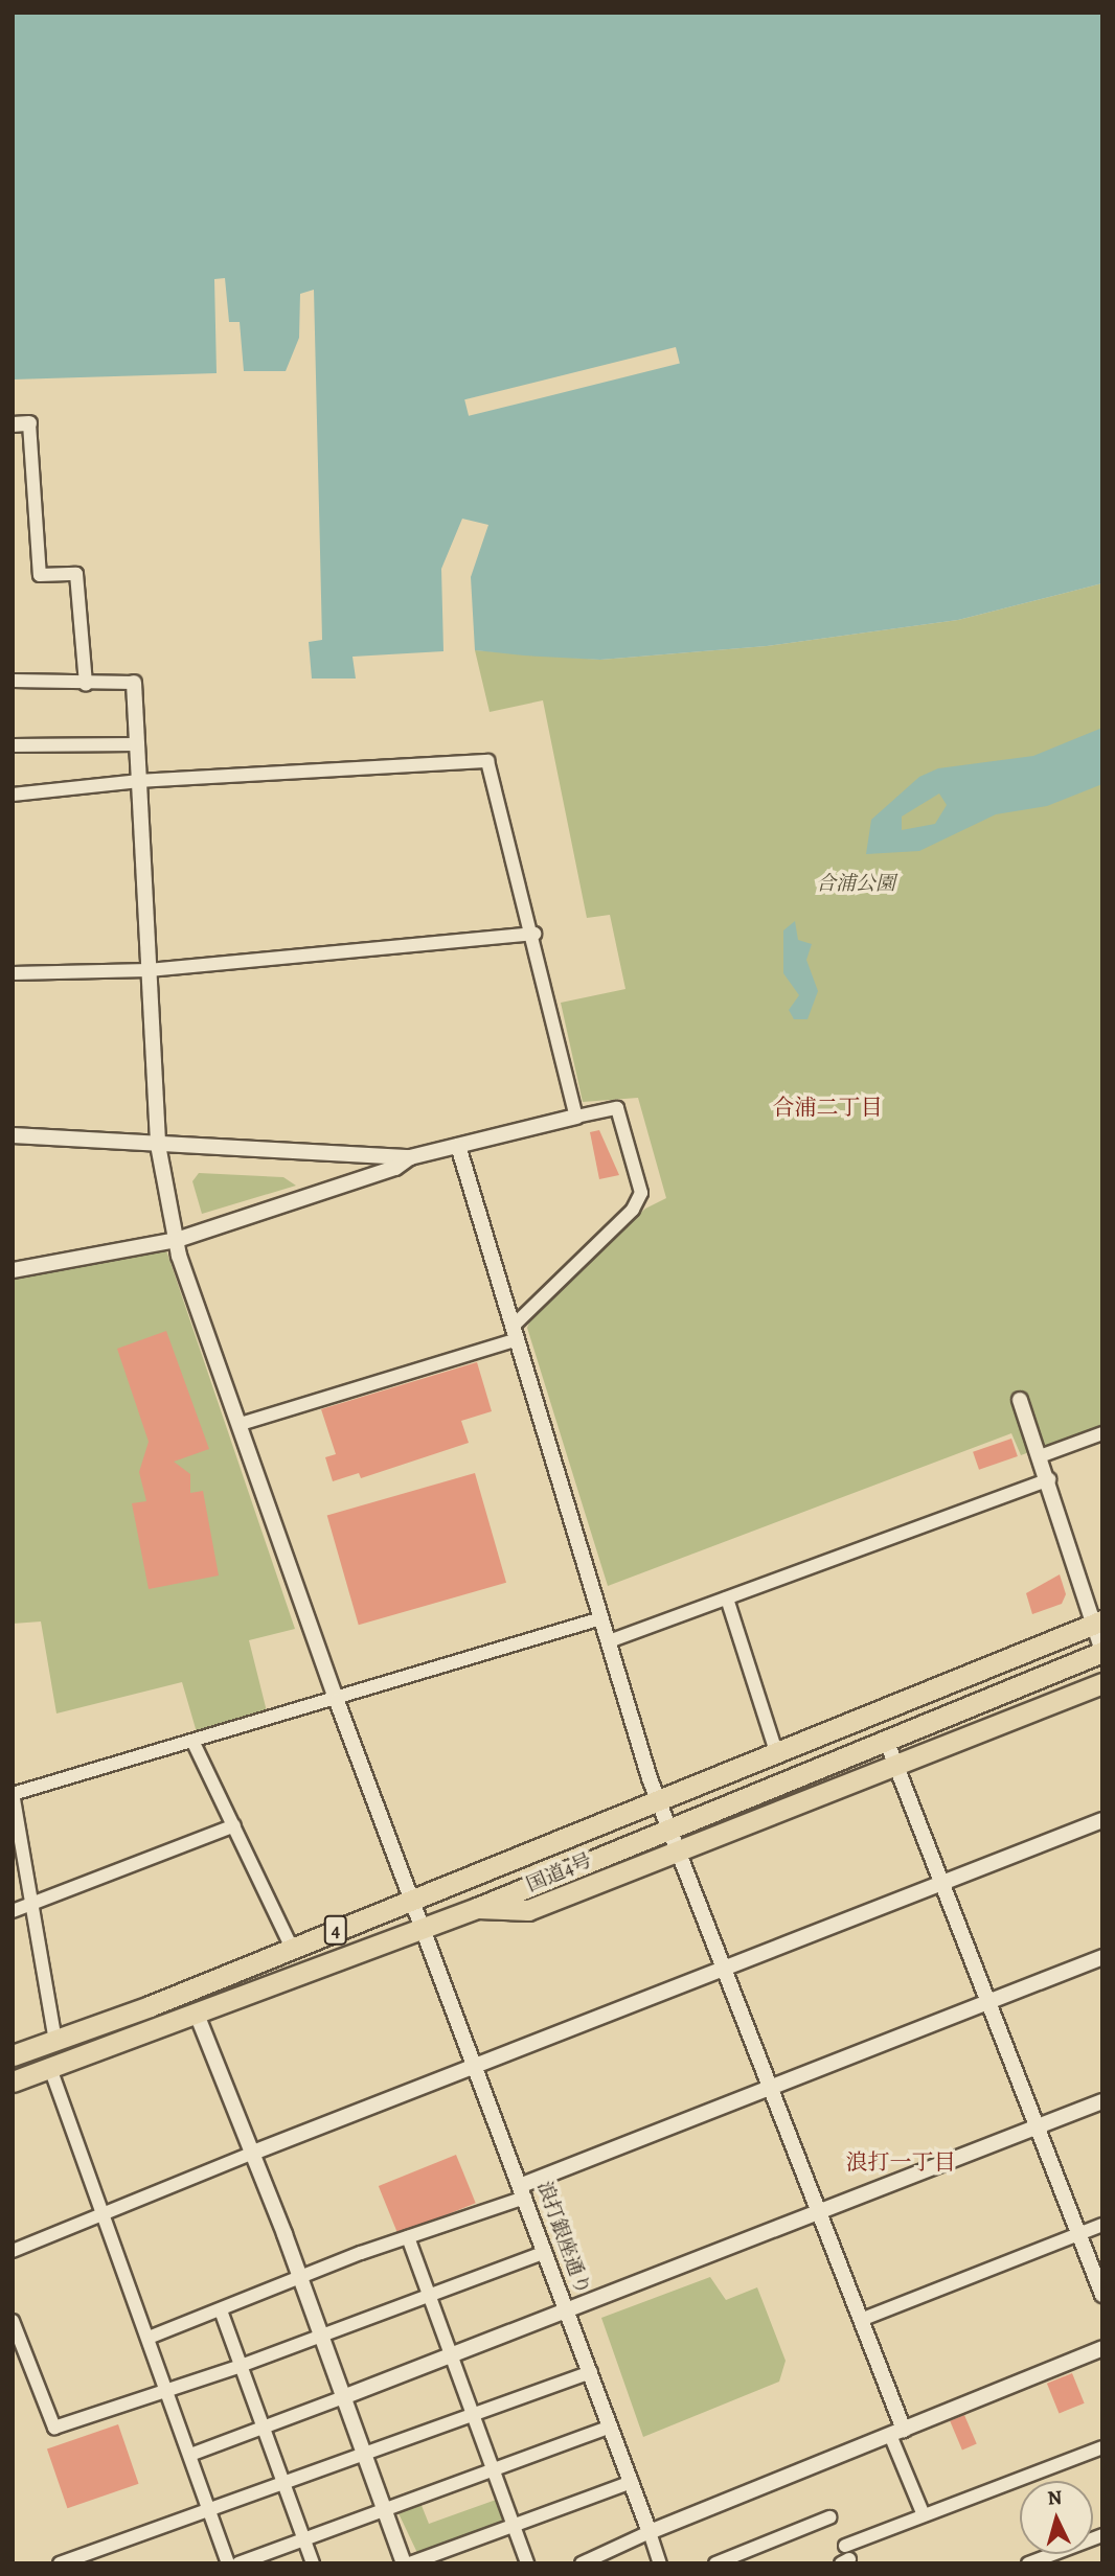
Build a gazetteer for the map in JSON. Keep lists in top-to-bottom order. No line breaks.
{"streets":{"highway":["国道4号","4"],"street":["浪打銀座通り"]},"crossings":[["国道4号","浪打銀座通り"]],"districts":["合浦二丁目","浪打一丁目"],"parks":["合浦公園"],"north":"top"}
